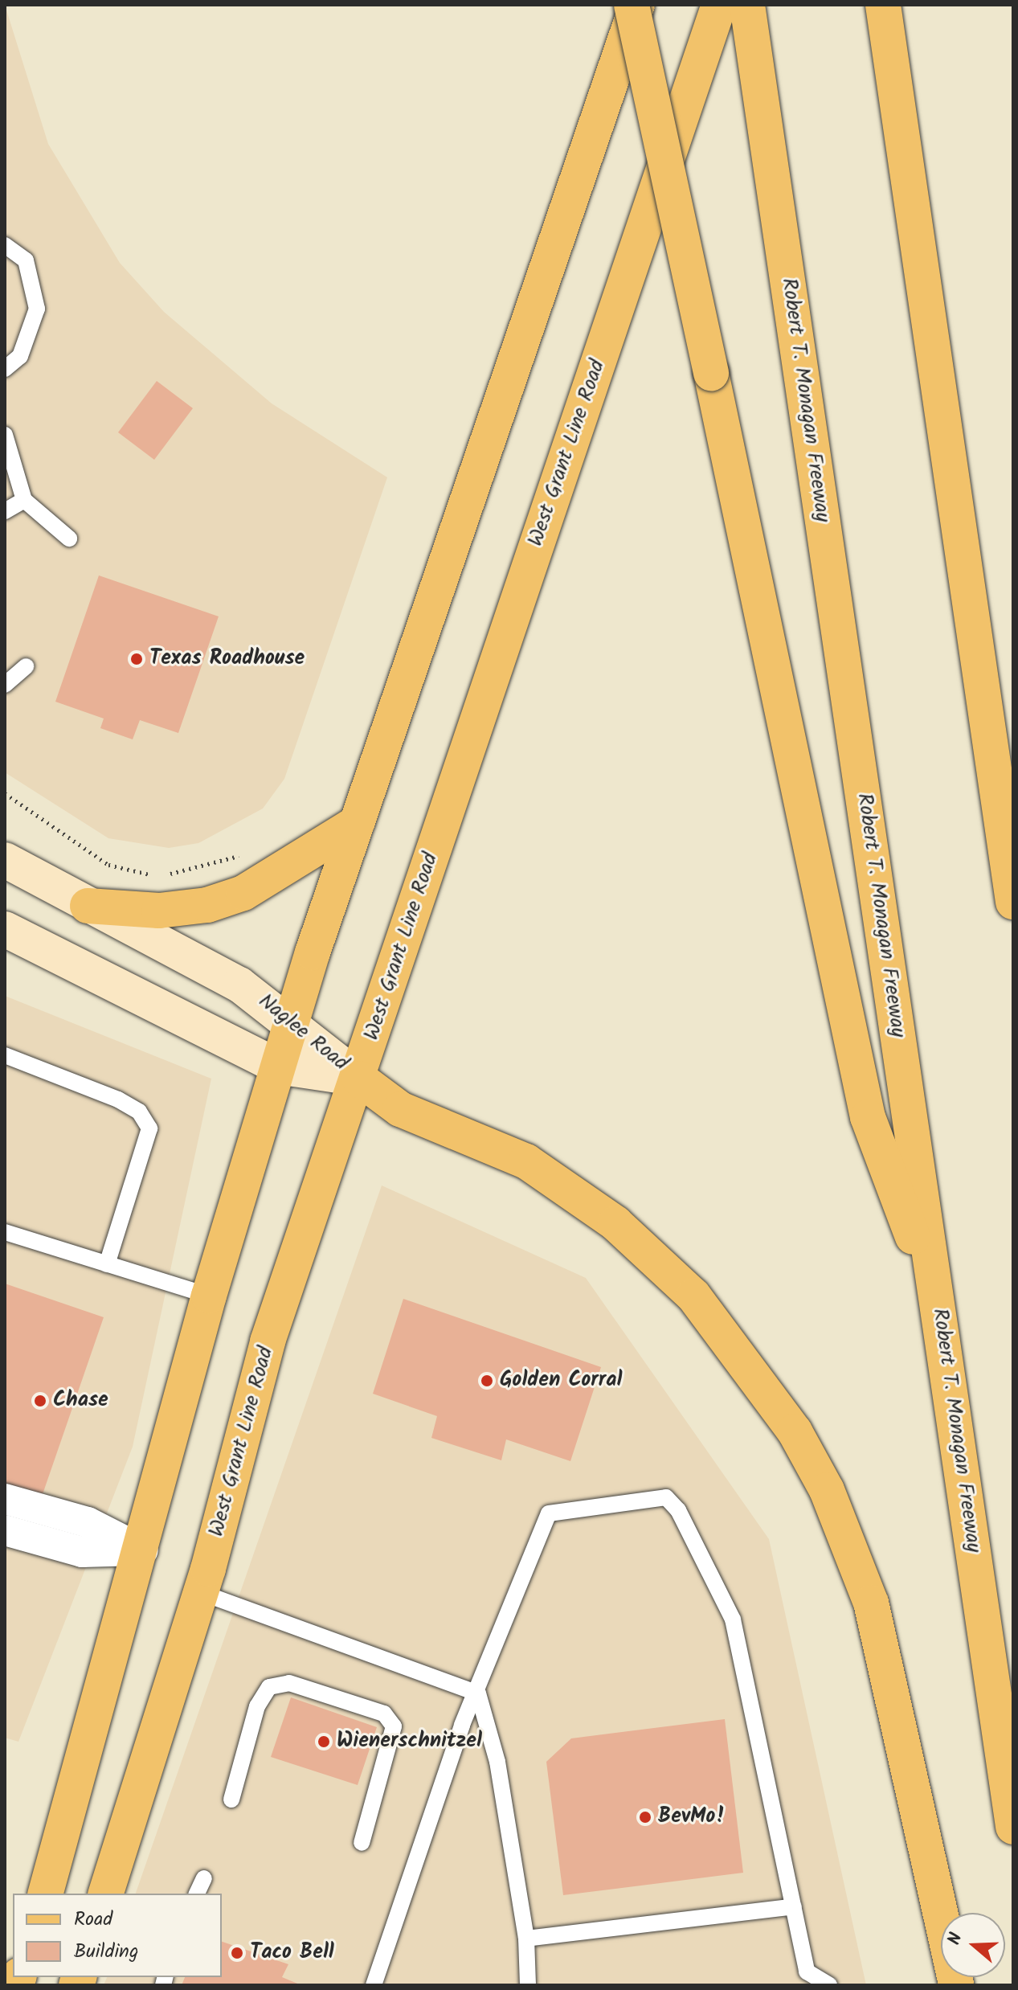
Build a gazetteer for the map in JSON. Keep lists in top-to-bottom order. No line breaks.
{"streets":{"main road":["Robert T. Monagan Freeway","West Grant Line Road","Naglee Road"]},"crossings":[["West Grant Line Road","Naglee Road"]],"places":["Texas Roadhouse","Golden Corral","Chase","Wienerschnitzel","BevMo!","Taco Bell"],"legend":["Road","Building"],"north":"left"}
